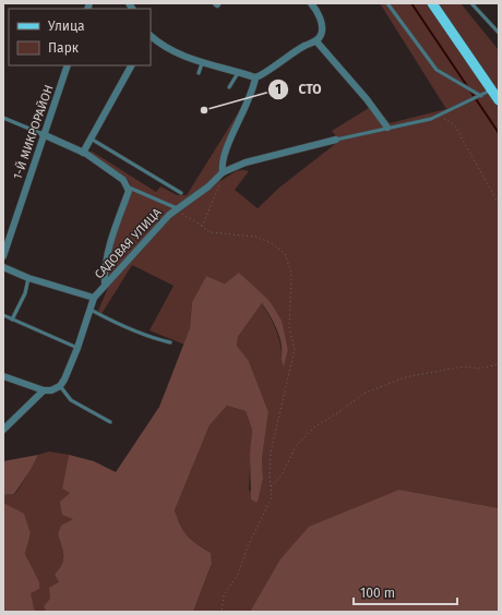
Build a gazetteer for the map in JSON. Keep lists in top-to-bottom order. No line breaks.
{"streets":{"street":["1-Й МИКРОРАЙОН","САДОВАЯ УЛИЦА"]},"places":["СТО"],"legend":["Улица","Парк"],"scale_bar":"100 m"}
